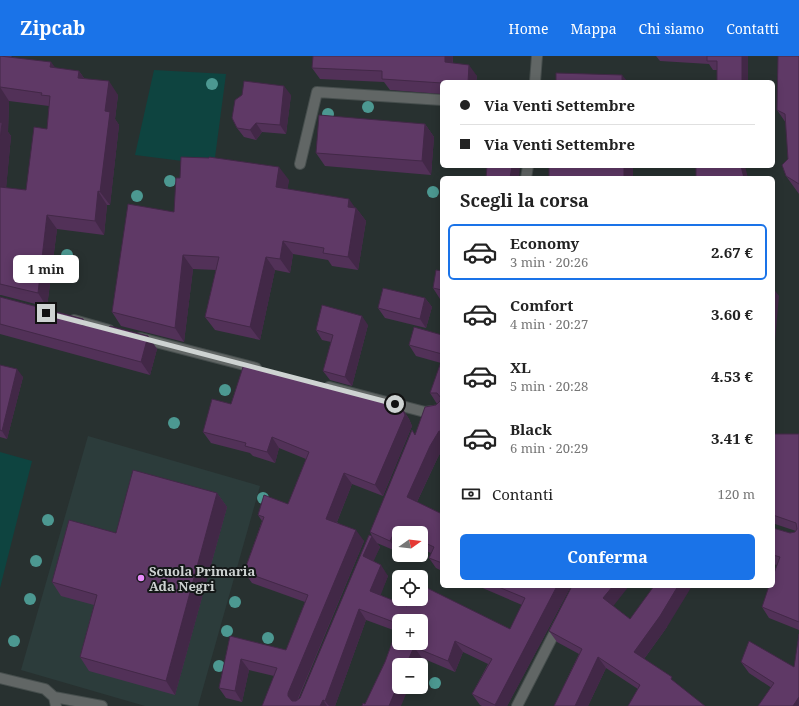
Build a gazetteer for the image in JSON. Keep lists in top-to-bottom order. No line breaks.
{"places":["Scuola Primaria Ada Negri"],"north":"right","page":{"header":"Zipcab","nav":["Home","Mappa","Chi siamo","Contatti"],"banner":["Via Venti Settembre","Via Venti Settembre"],"heading":"Scegli la corsa","list":[{"name":"Economy","note":"3 min · 20:26","value":"2.67 €"},{"name":"Comfort","note":"4 min · 20:27","value":"3.60 €"},{"name":"XL","note":"5 min · 20:28","value":"4.53 €"},{"name":"Black","note":"6 min · 20:29","value":"3.41 €"}],"bubble":"1 min","pay":["Contanti","120 m"],"map_buttons":["+","−"],"buttons":"Conferma"}}
